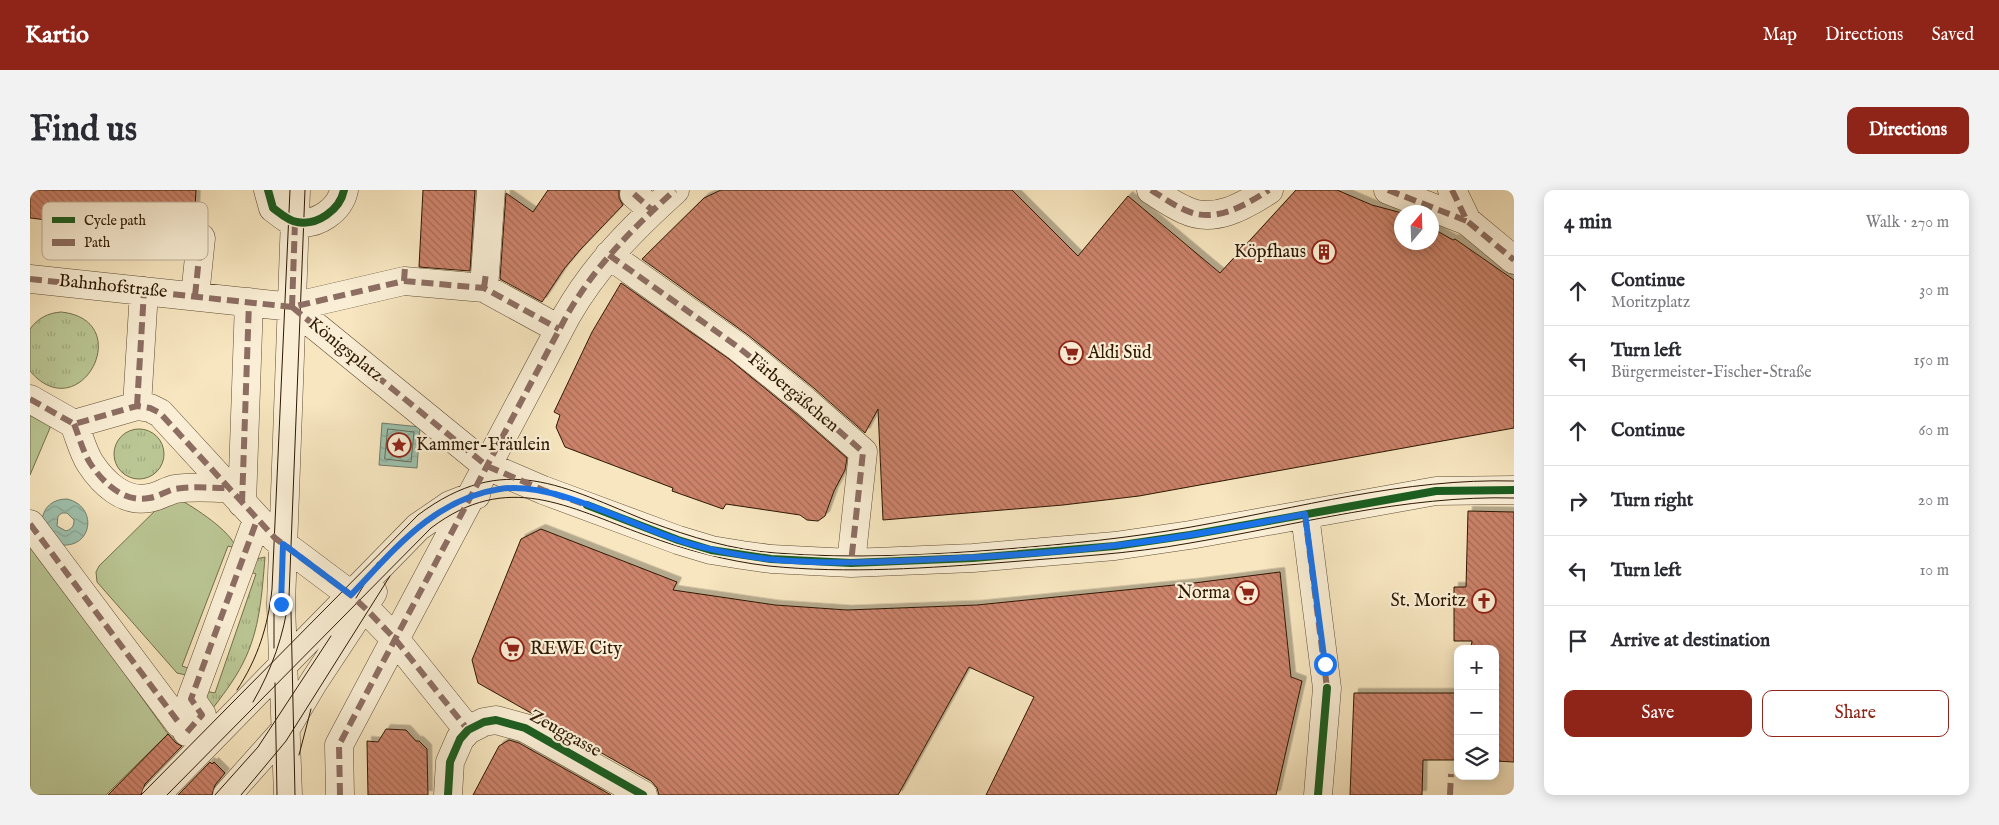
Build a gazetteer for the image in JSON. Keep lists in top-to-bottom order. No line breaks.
{"streets":{"street":["Bahnhofstraße","Königsplatz","Färbergäßchen","Zeuggasse"]},"crossings":[["Bahnhofstraße","Königsplatz"]],"places":{"building":["Köpfhaus"],"supermarket":["Aldi Süd","Norma","REWE City"],"place":["Kammer-Fräulein"],"church":["St. Moritz"]},"legend":["Cycle path","Path"],"north":"top","page":{"header":"Kartio","nav":["Map","Directions","Saved"],"buttons":["Directions",["Save","Share"]],"title":"Find us","heading":["4 min","Walk · 270 m"],"list":[["Continue","Moritzplatz","30 m"],["Turn left","Bürgermeister-Fischer-Straße","150 m"],["Continue","60 m"],["Turn right","20 m"],["Turn left","10 m"],"Arrive at destination"],"map_buttons":["+","−"]}}
